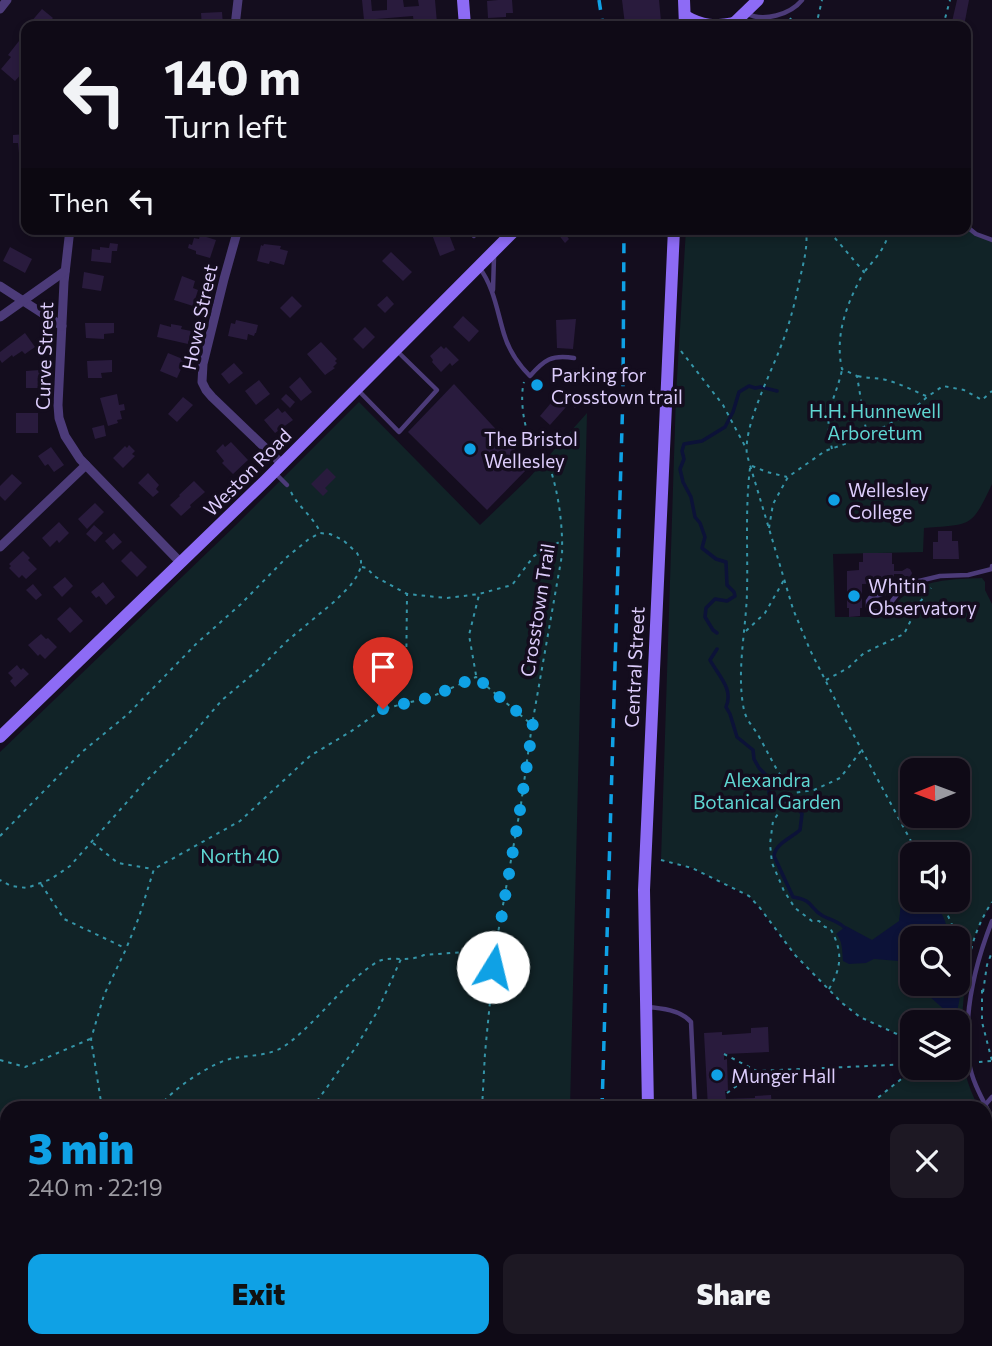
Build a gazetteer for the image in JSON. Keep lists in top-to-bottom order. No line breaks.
{"streets":{"main road":["Weston Road","Central Street"],"street":["Howe Street","Curve Street"],"path":["Crosstown Trail"]},"crossings":[["Howe Street","Weston Road"],["Curve Street","Weston Road"]],"parks":["H.H. Hunnewell Arboretum","Alexandra Botanical Garden","North 40"],"places":["Parking for Crosstown trail","The Bristol Wellesley","Wellesley College","Whitin Observatory","Munger Hall"],"north":"left","page":{"turn":["140 m","Turn left"],"then":"Then","heading":["3 min","240 m · 22:19"],"buttons":["Exit","Share"]}}
